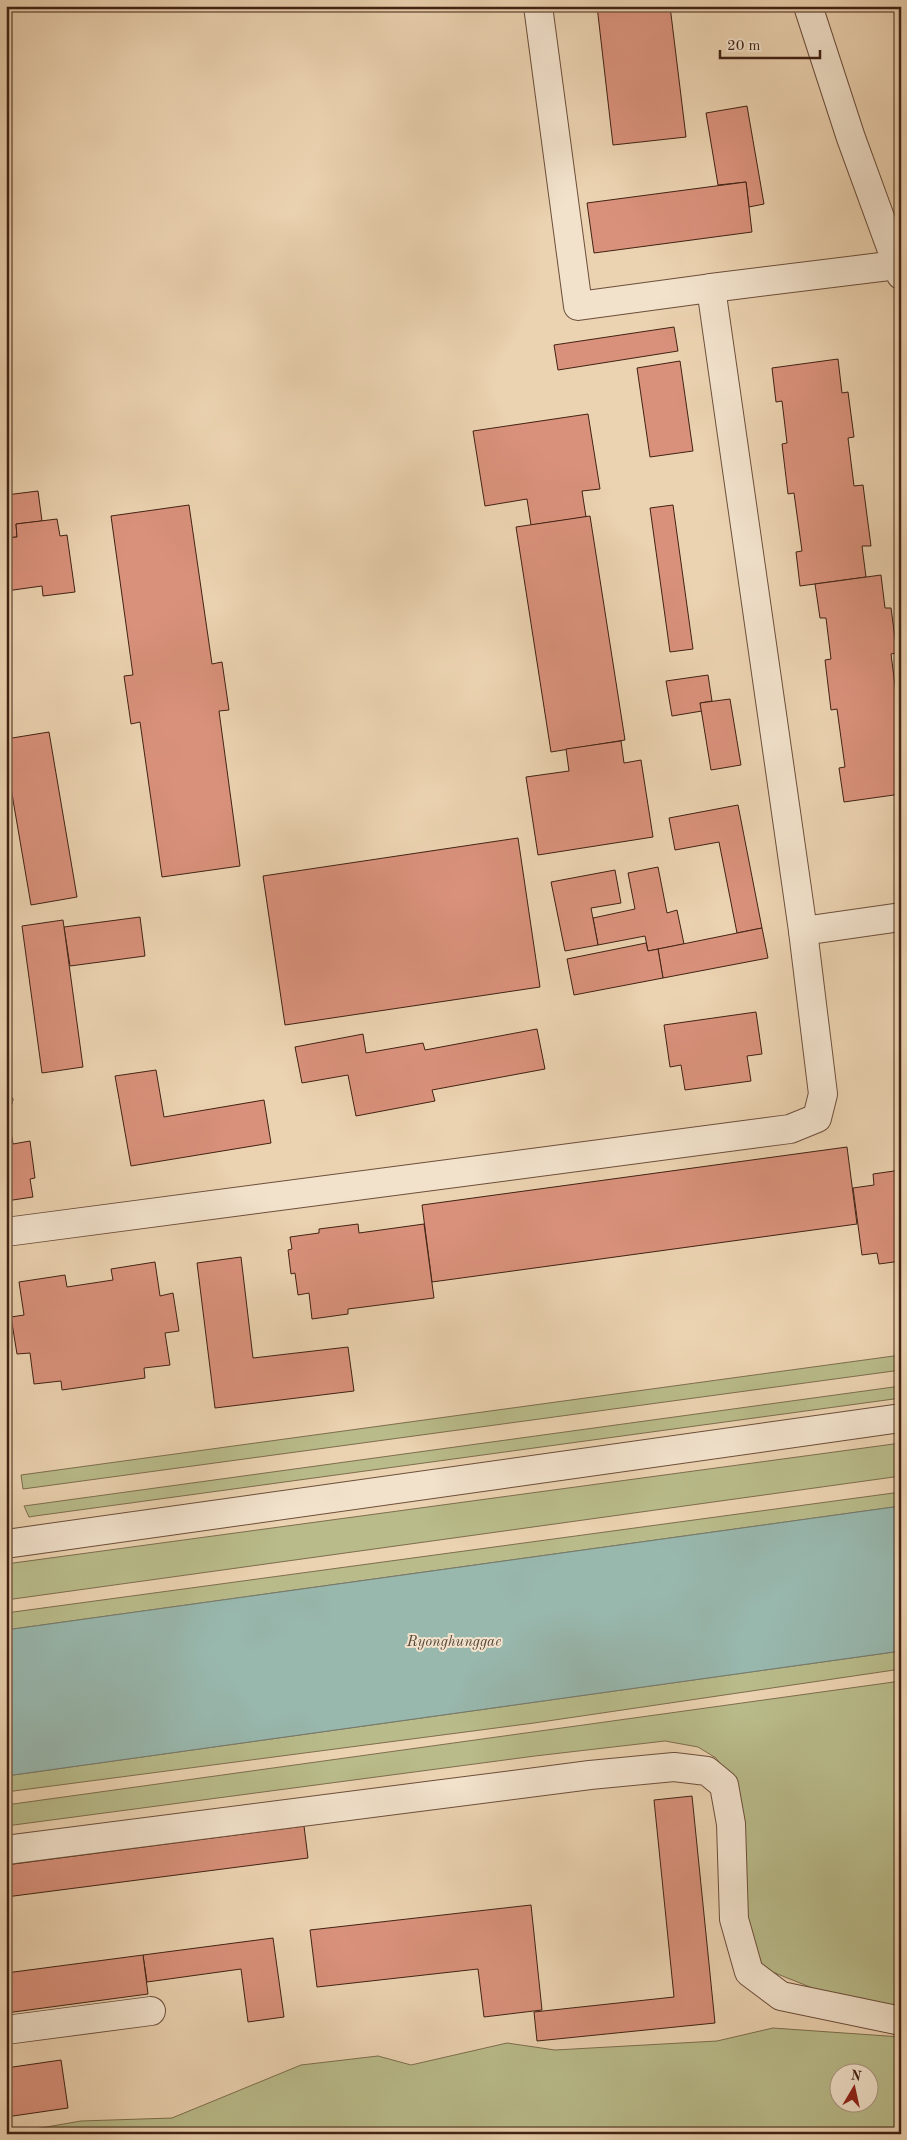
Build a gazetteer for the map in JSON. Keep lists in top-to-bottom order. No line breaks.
{"water":["Ryonghunggae"],"scale_bar":"20 m","north":"top"}
